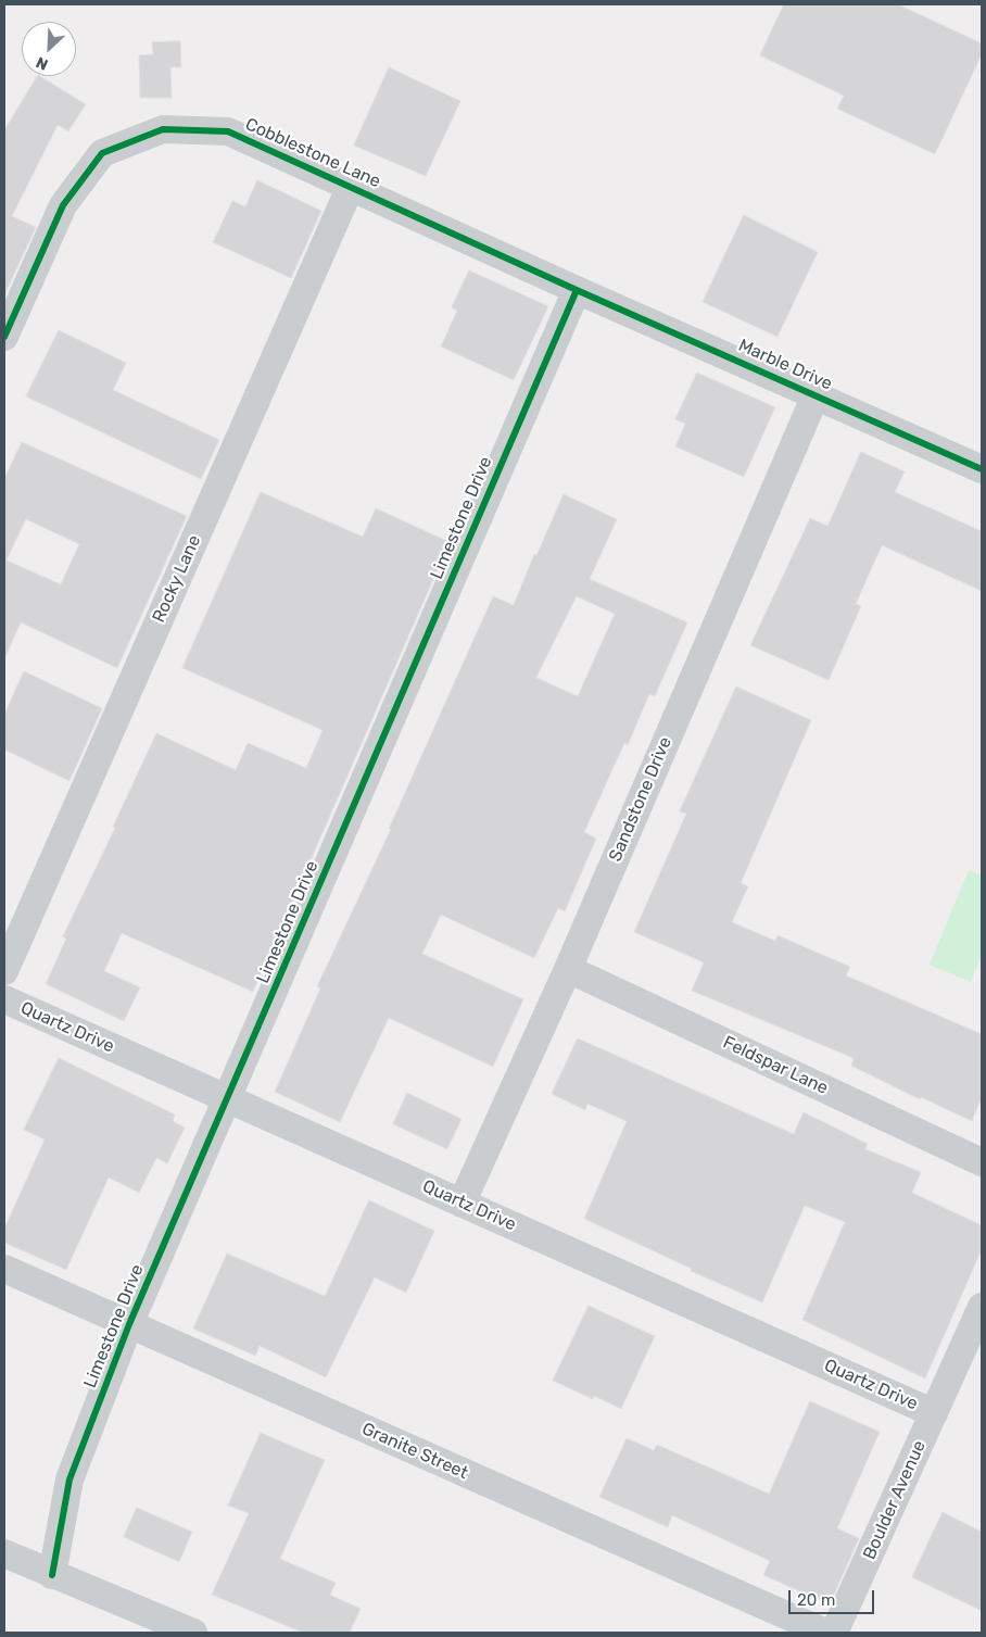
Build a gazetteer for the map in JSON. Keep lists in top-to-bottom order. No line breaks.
{"streets":{"street":["Cobblestone Lane","Marble Drive","Limestone Drive","Rocky Lane","Sandstone Drive","Quartz Drive","Feldspar Lane","Granite Street","Boulder Avenue"]},"crossings":[["Cobblestone Lane","Marble Drive"],["Cobblestone Lane","Limestone Drive"],["Cobblestone Lane","Rocky Lane"],["Marble Drive","Limestone Drive"],["Marble Drive","Sandstone Drive"],["Limestone Drive","Quartz Drive"],["Limestone Drive","Granite Street"],["Sandstone Drive","Quartz Drive"],["Sandstone Drive","Feldspar Lane"],["Quartz Drive","Boulder Avenue"]],"scale_bar":"20 m","north":"bottom left"}
